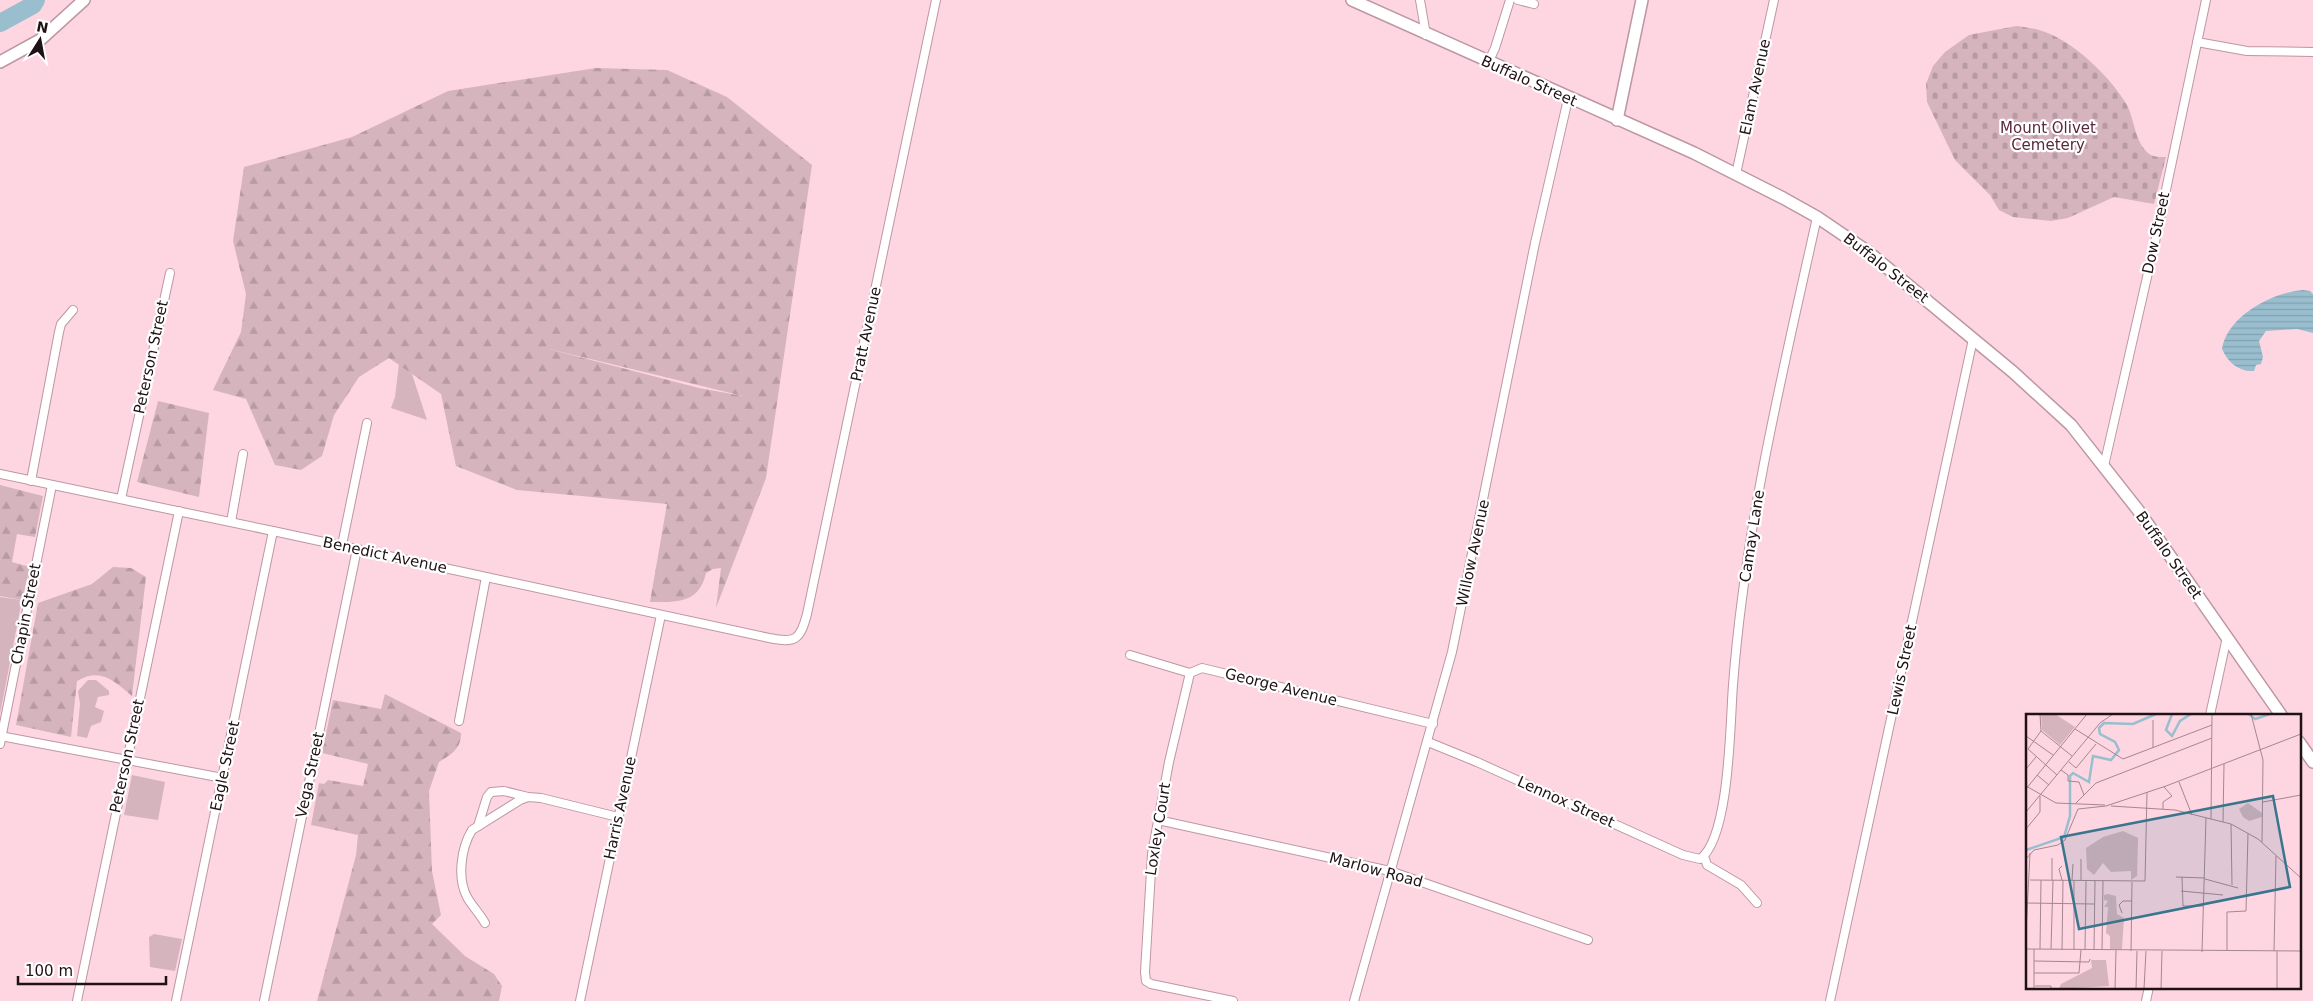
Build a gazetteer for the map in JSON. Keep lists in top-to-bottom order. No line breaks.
{"streets":{"street":["Buffalo Street","Elam Avenue","Dow Street","Pratt Avenue","Peterson Street","Camay Lane","Willow Avenue","Benedict Avenue","Chapin Street","Lewis Street","George Avenue","Eagle Street","Vega Street","Lennox Street","Harris Avenue","Loxley Court","Marlow Road"]},"crossings":[["Buffalo Street","Elam Avenue"],["Buffalo Street","Dow Street"],["Buffalo Street","Camay Lane"],["Buffalo Street","Willow Avenue"],["Buffalo Street","Lewis Street"],["Pratt Avenue","Benedict Avenue"],["Peterson Street","Benedict Avenue"],["Camay Lane","Lennox Street"],["Willow Avenue","George Avenue"],["Willow Avenue","Lennox Street"],["Willow Avenue","Marlow Road"],["Benedict Avenue","Chapin Street"],["Benedict Avenue","Eagle Street"],["Benedict Avenue","Vega Street"],["Benedict Avenue","Harris Avenue"],["George Avenue","Loxley Court"],["Loxley Court","Marlow Road"]],"parks":["Mount Olivet Cemetery"],"scale_bar":"100 m","north":"top"}
